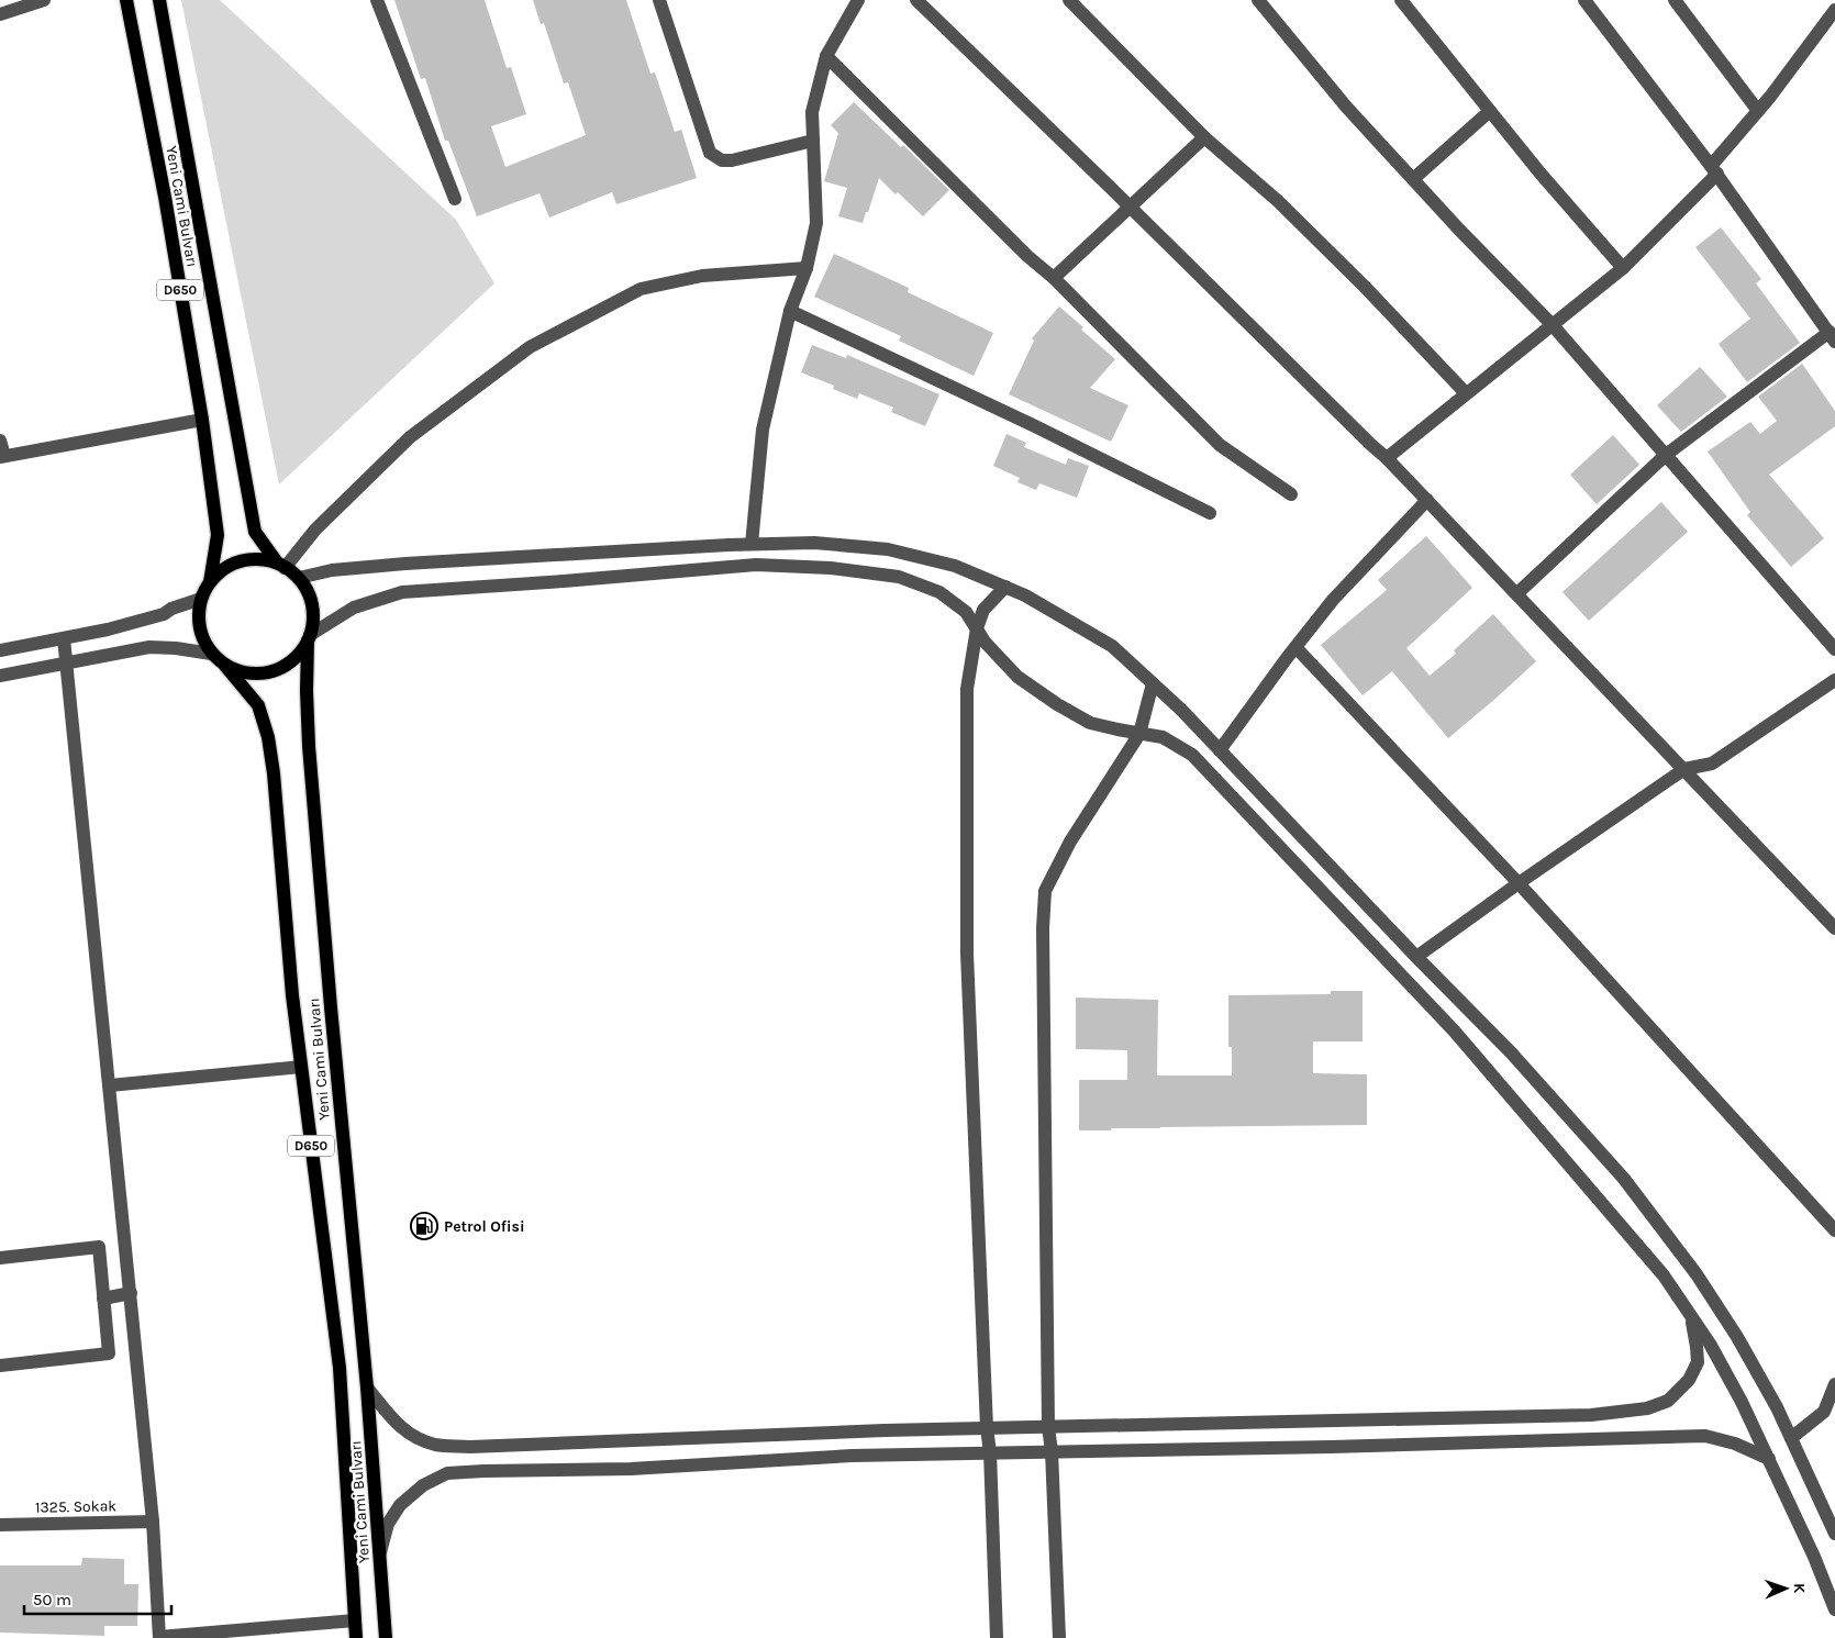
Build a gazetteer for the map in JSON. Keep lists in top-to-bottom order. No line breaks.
{"streets":{"main road":["Yeni Cami Bulvarı","D650"],"street":["1325. Sokak"]},"places":{"fuel station":["Petrol Ofisi"]},"scale_bar":"50 m","north":"right"}
